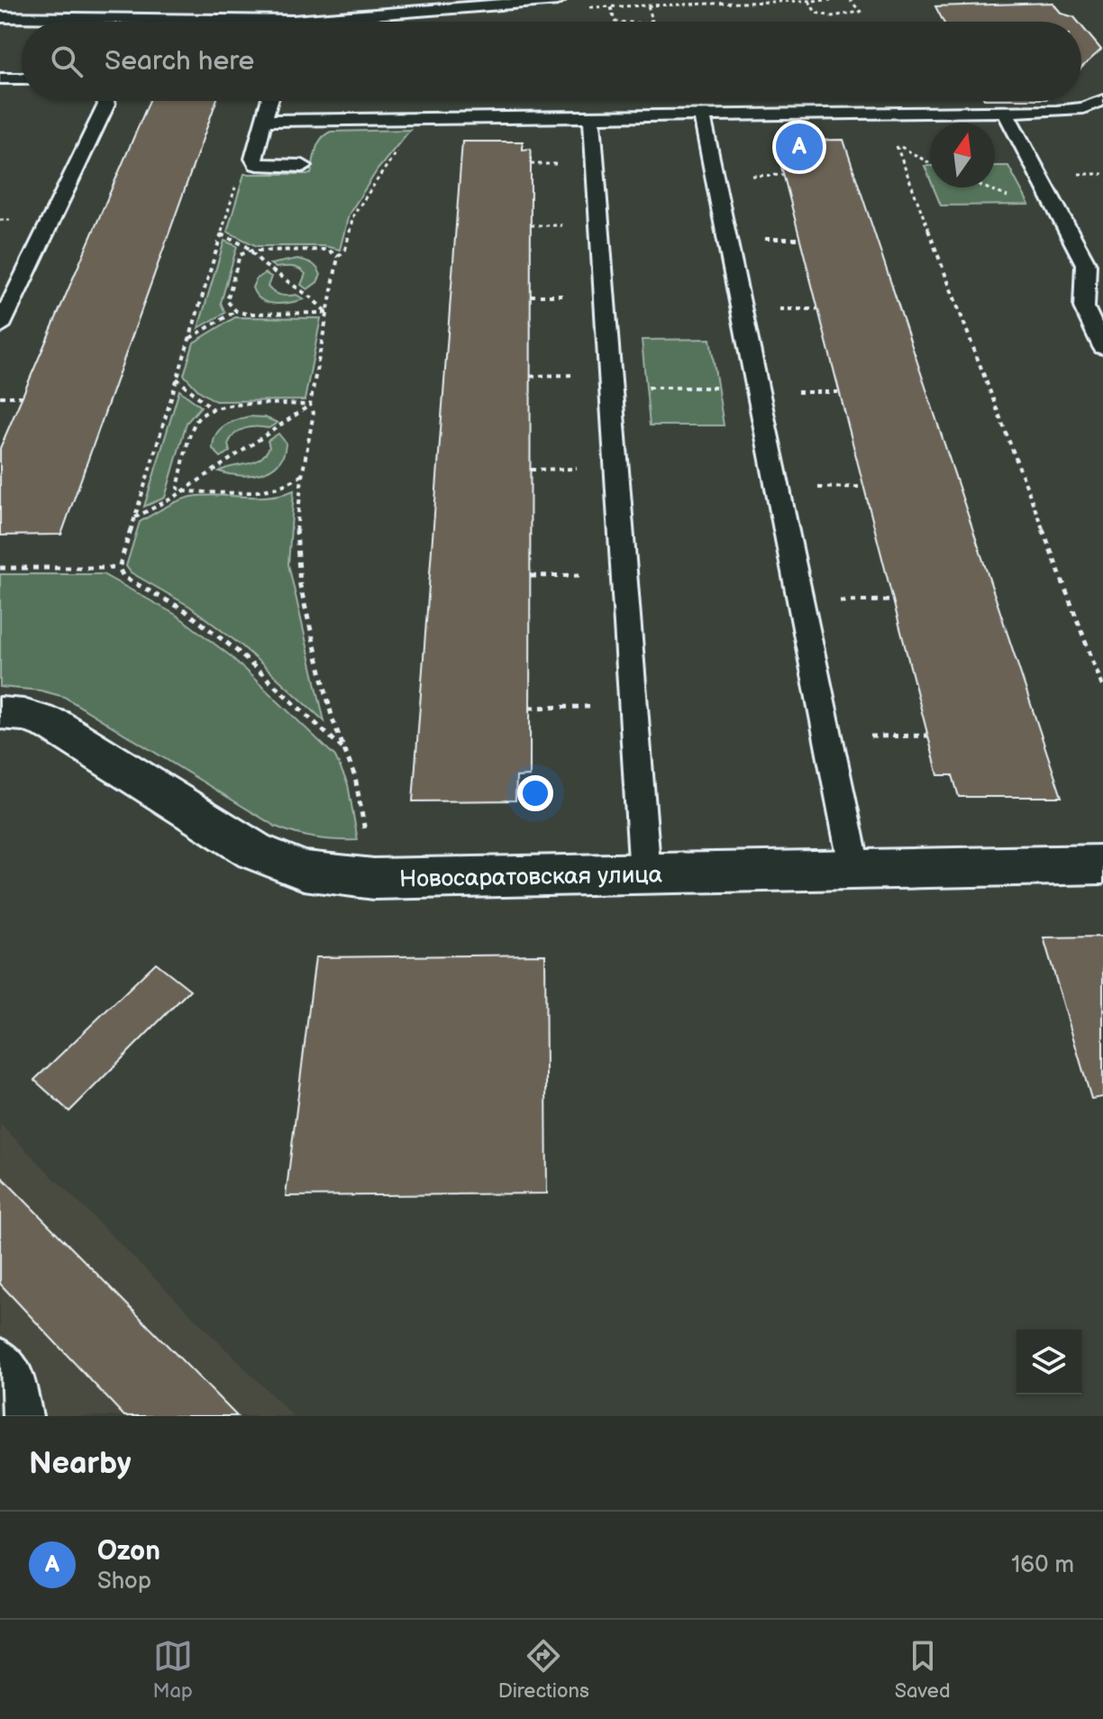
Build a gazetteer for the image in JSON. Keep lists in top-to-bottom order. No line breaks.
{"streets":{"street":["Новосаратовская улица"]},"north":"top","page":{"search":"Search here","pins":"A","heading":"Nearby","list":[{"mark":"A","name":"Ozon","note":"Shop","value":"160 m"}],"nav":["Map","Directions","Saved"]}}
